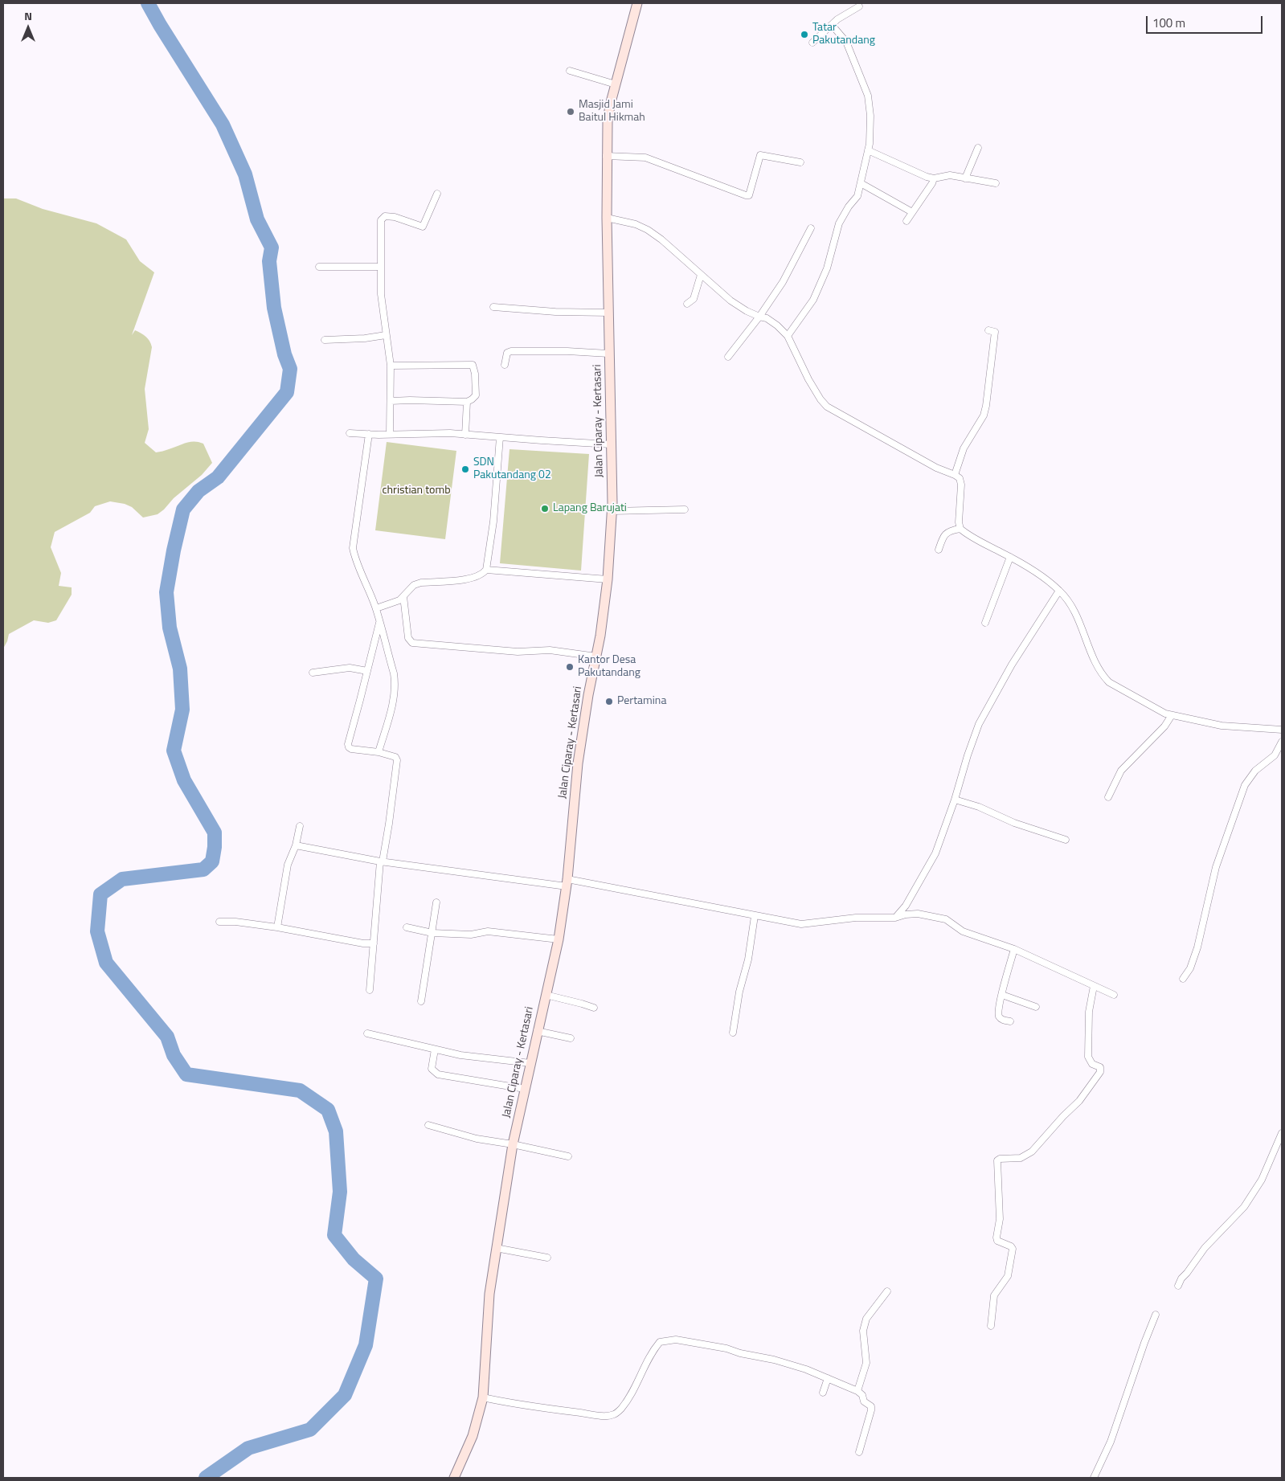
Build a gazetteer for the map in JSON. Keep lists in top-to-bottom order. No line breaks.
{"streets":{"main road":["Jalan Ciparay - Kertasari"]},"parks":["christian tomb"],"places":["Tatar Pakutandang","Masjid Jami Baitul Hikmah","SDN Pakutandang 02","Lapang Barujati","Kantor Desa Pakutandang","Pertamina"],"scale_bar":"100 m","north":"top"}
